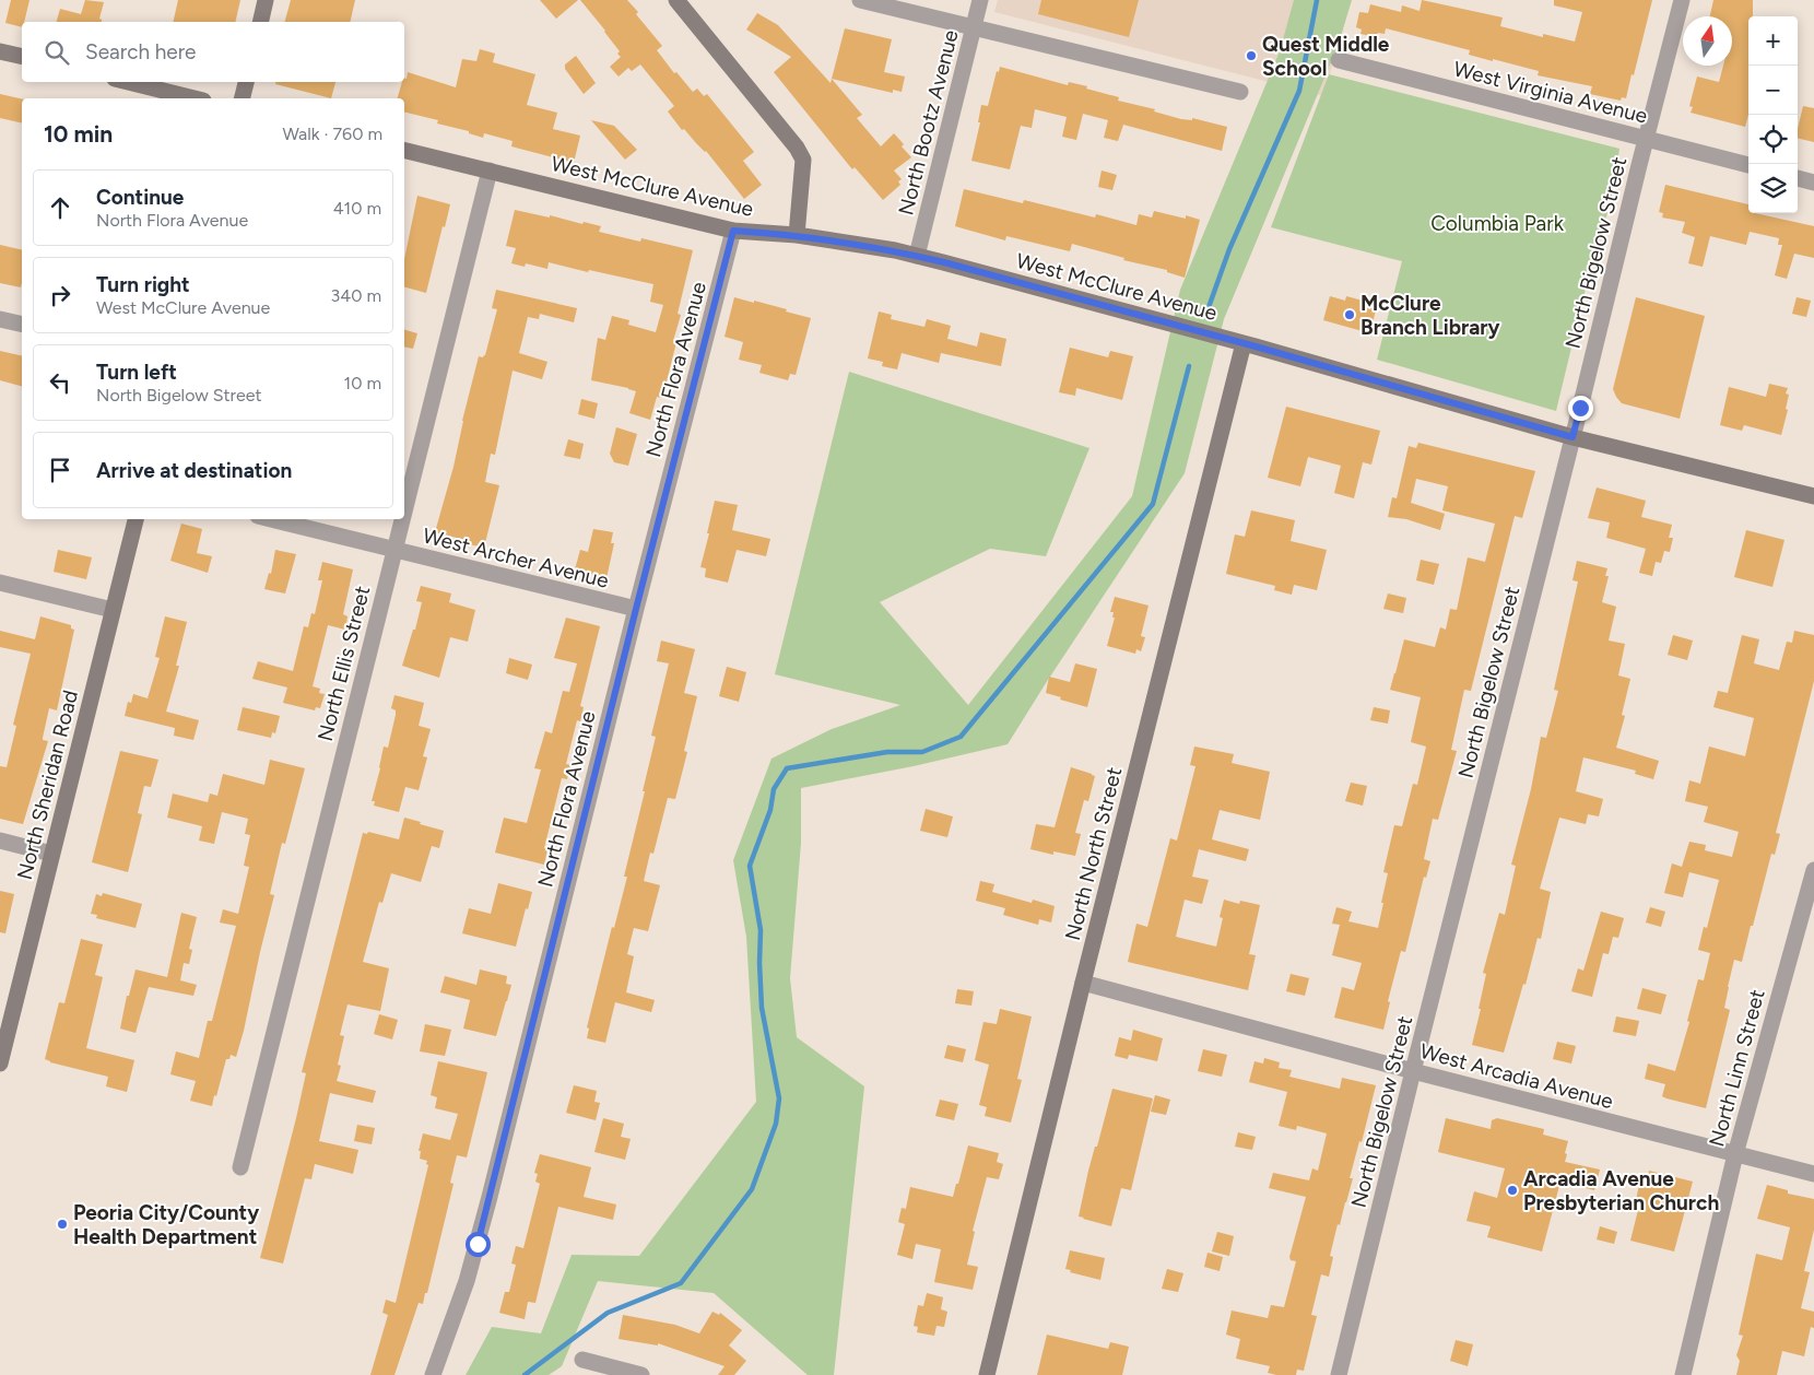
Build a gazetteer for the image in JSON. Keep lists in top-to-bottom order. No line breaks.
{"streets":{"street":["West Virginia Avenue","North Bootz Avenue","West McClure Avenue","North Bigelow Street","North Flora Avenue","West Archer Avenue","North Ellis Street","North Sheridan Road","North North Street","North Linn Street","West Arcadia Avenue"]},"crossings":[["West Virginia Avenue","North Bigelow Street"],["North Bootz Avenue","West McClure Avenue"],["West McClure Avenue","North Bigelow Street"],["West McClure Avenue","North Flora Avenue"],["West McClure Avenue","North Ellis Street"],["West McClure Avenue","North North Street"],["North Bigelow Street","West Arcadia Avenue"],["North Flora Avenue","West Archer Avenue"],["West Archer Avenue","North Ellis Street"],["North North Street","West Arcadia Avenue"],["North Linn Street","West Arcadia Avenue"]],"parks":["Columbia Park"],"places":["Quest Middle School","McClure Branch Library","Arcadia Avenue Presbyterian Church","Peoria City/County Health Department"],"north":"top","page":{"map_buttons":["+","−"],"search":"Search here","heading":["10 min","Walk · 760 m"],"list":[["Continue","North Flora Avenue","410 m"],["Turn right","West McClure Avenue","340 m"],["Turn left","North Bigelow Street","10 m"],"Arrive at destination"]}}
